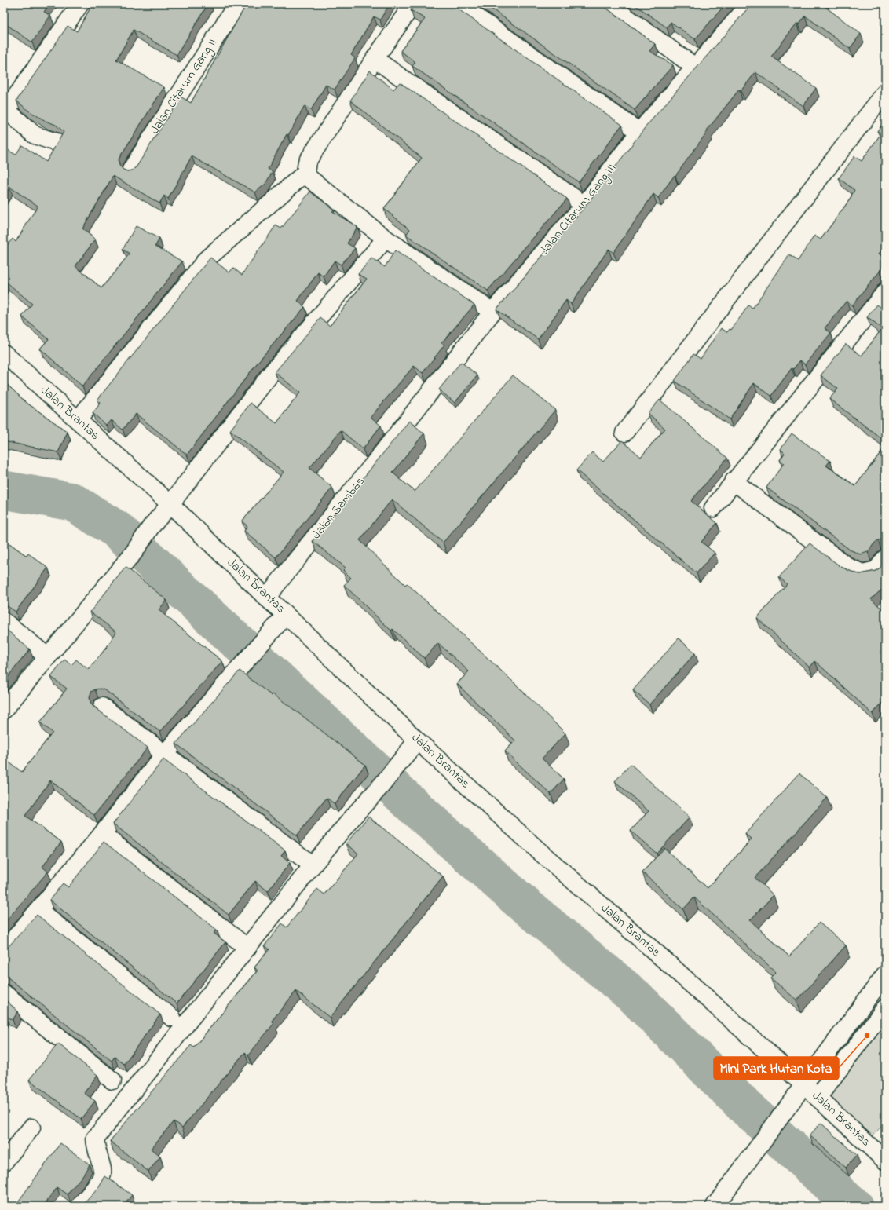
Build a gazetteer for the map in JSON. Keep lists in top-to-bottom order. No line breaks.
{"streets":{"street":["Jalan Citarum Gang II","Jalan Citarum Gang III","Jalan Brantas","Jalan Sambas"]},"crossings":[["Jalan Citarum Gang III","Jalan Sambas"],["Jalan Brantas","Jalan Sambas"]],"places":["Mini Park Hutan Kota"]}
